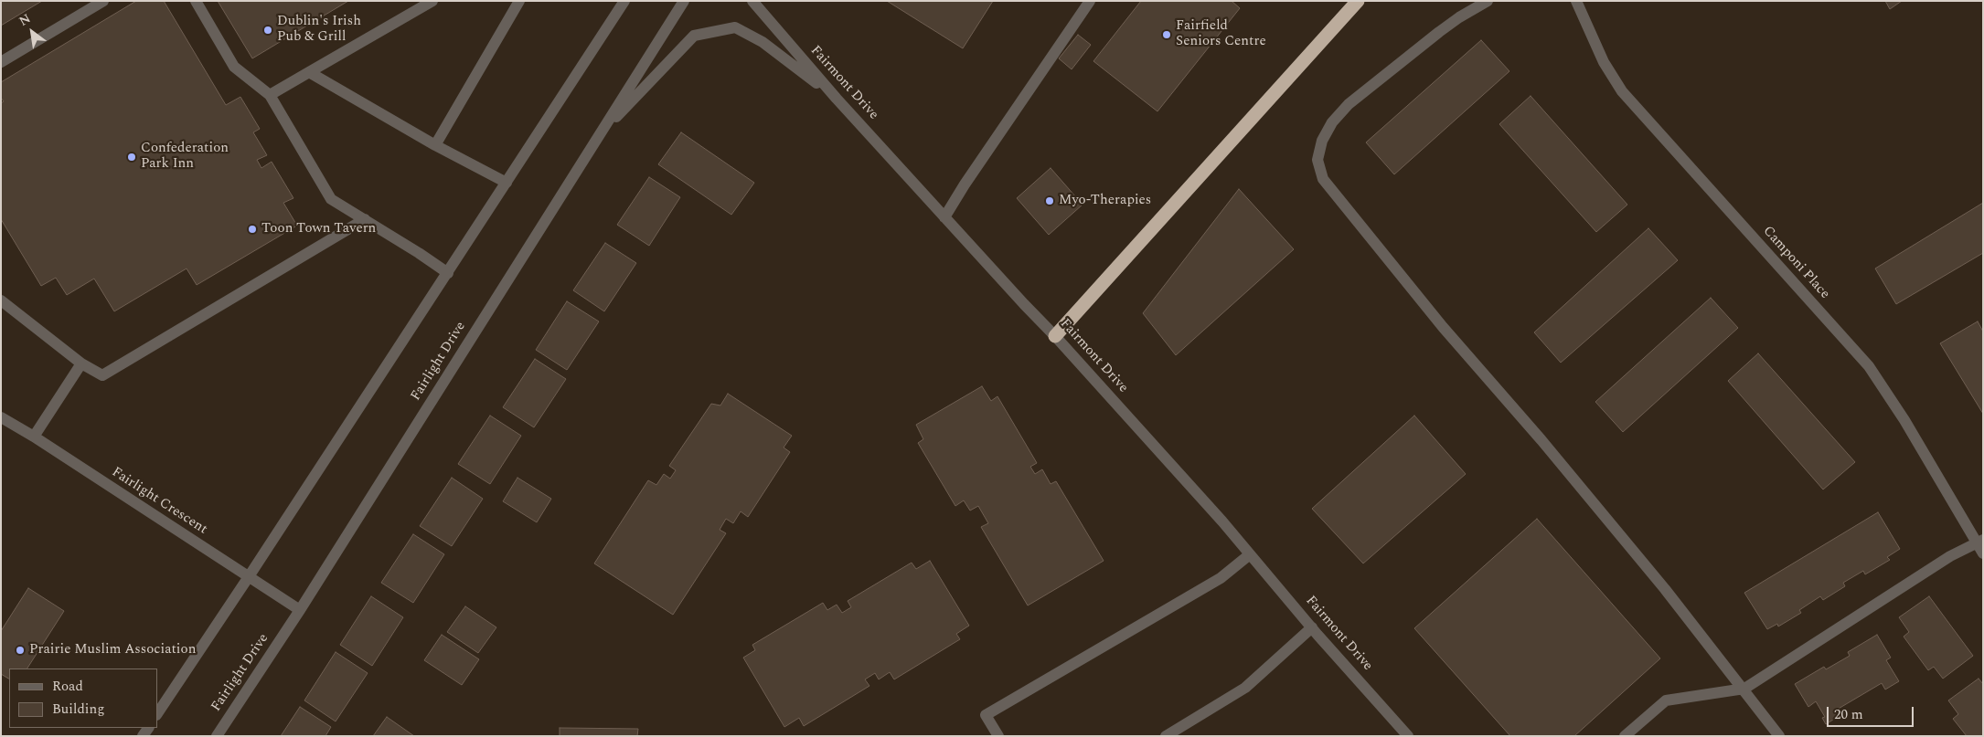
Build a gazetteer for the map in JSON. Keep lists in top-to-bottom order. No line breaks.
{"streets":{"street":["Fairmont Drive","Camponi Place","Fairlight Drive","Fairlight Crescent"]},"crossings":[["Fairlight Drive","Fairlight Crescent"]],"places":["Dublin's Irish Pub & Grill","Fairfield Seniors Centre","Confederation Park Inn","Myo-Therapies","Toon Town Tavern","Prairie Muslim Association"],"legend":["Road","Building"],"scale_bar":"20 m","north":"top left"}
